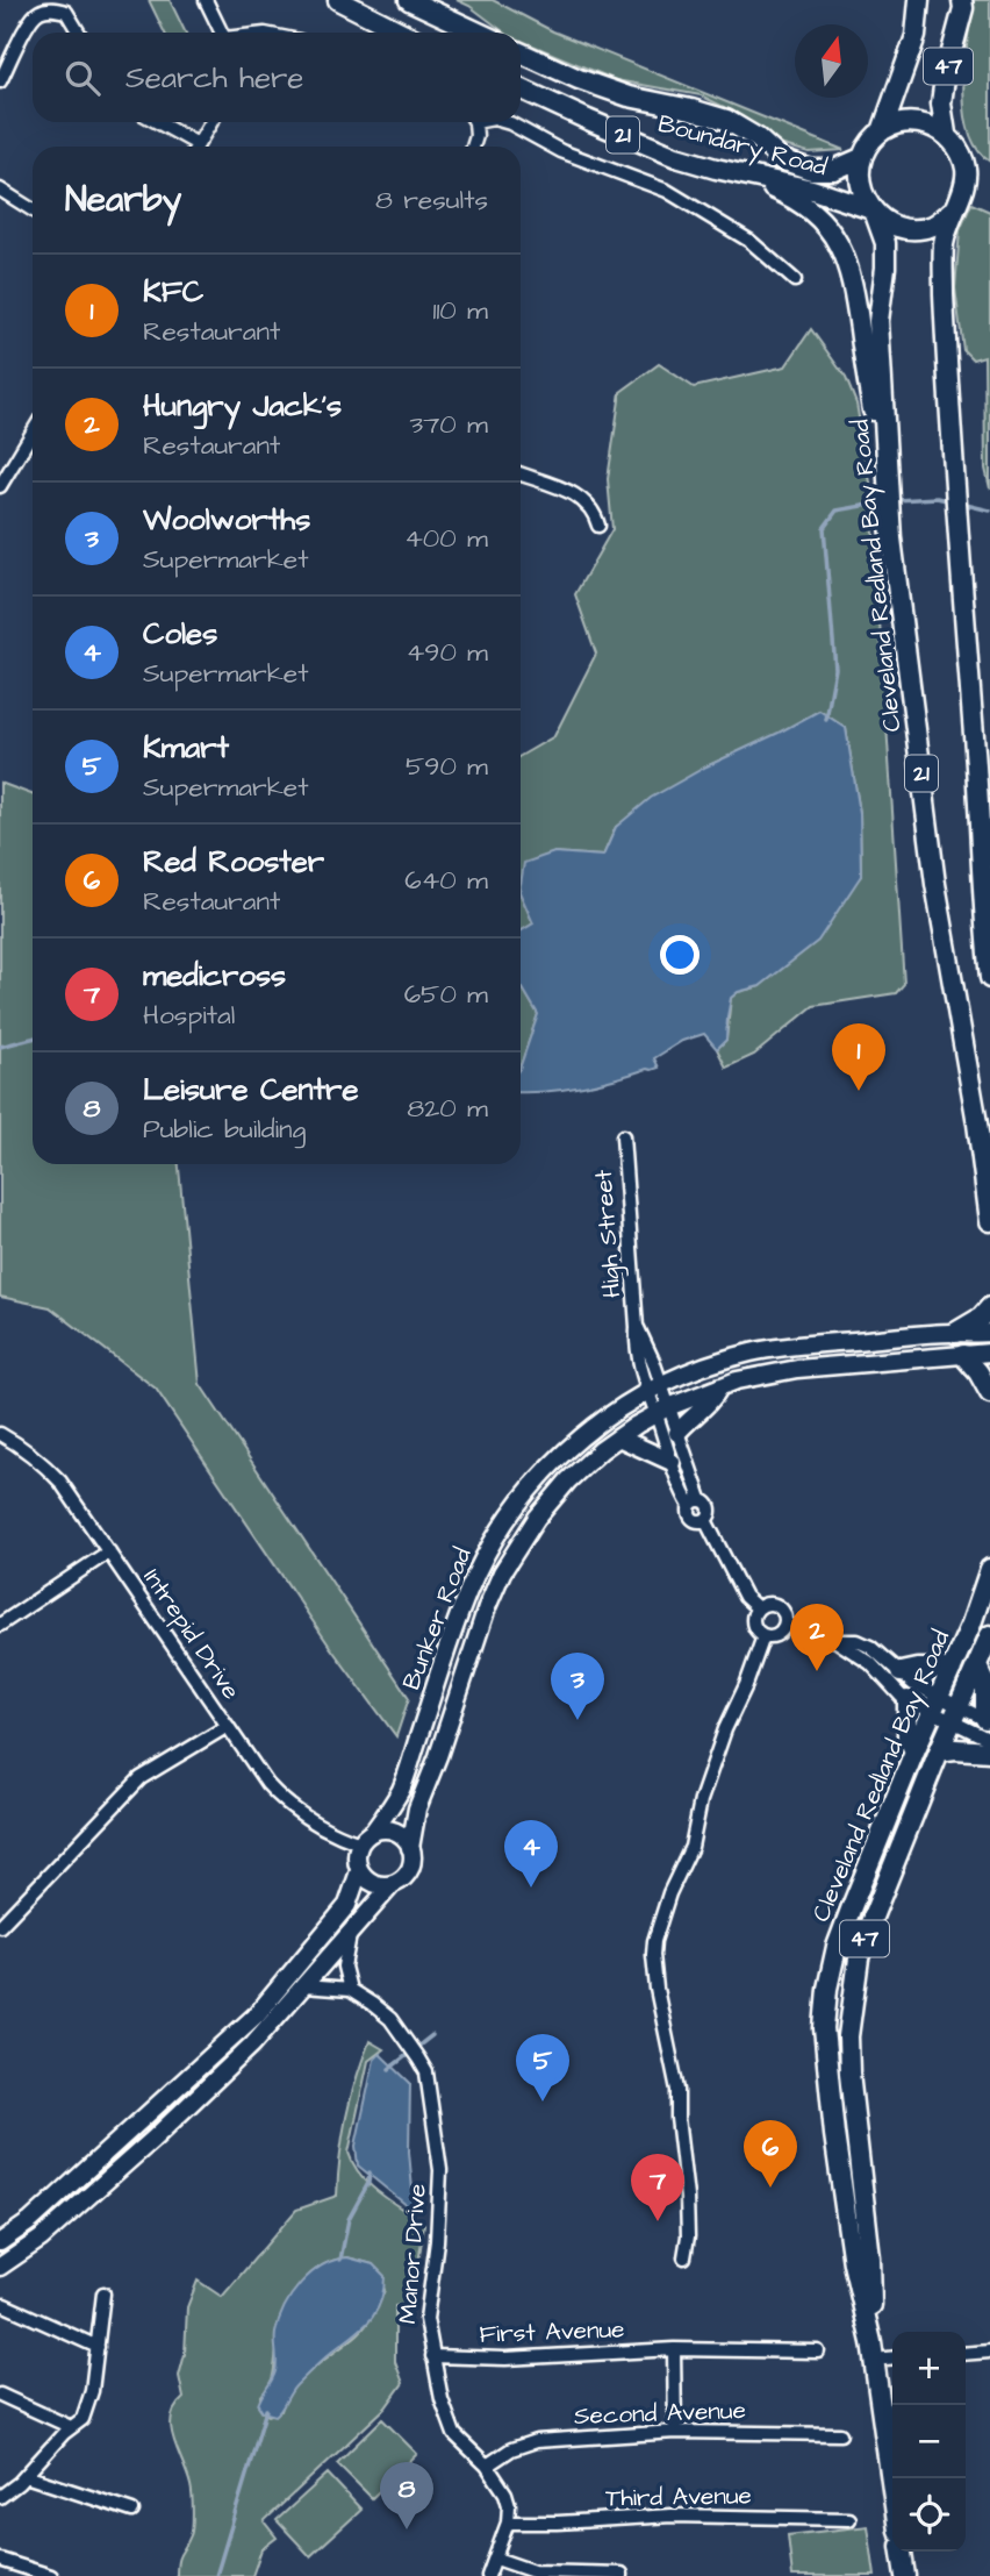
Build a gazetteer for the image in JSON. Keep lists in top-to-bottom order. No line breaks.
{"streets":{"highway":["47","21","Boundary Road","Cleveland Redland Bay Road"],"main road":["Bunker Road"],"street":["High Street","Intrepid Drive","Manor Drive","First Avenue","Second Avenue","Third Avenue"]},"crossings":[["47","21"],["47","Boundary Road"],["21","Boundary Road"],["21","Cleveland Redland Bay Road"],["High Street","Bunker Road"],["Bunker Road","Intrepid Drive"],["Manor Drive","First Avenue"],["Manor Drive","Second Avenue"],["Manor Drive","Third Avenue"]],"north":"top","page":{"search":"Search here","heading":["Nearby","8 results"],"list":[{"mark":"1","name":"KFC","note":"Restaurant","value":"110 m"},{"mark":"2","name":"Hungry Jack's","note":"Restaurant","value":"370 m"},{"mark":"3","name":"Woolworths","note":"Supermarket","value":"400 m"},{"mark":"4","name":"Coles","note":"Supermarket","value":"490 m"},{"mark":"5","name":"Kmart","note":"Supermarket","value":"590 m"},{"mark":"6","name":"Red Rooster","note":"Restaurant","value":"640 m"},{"mark":"7","name":"medicross","note":"Hospital","value":"650 m"},{"mark":"8","name":"Leisure Centre","note":"Public building","value":"820 m"}],"pins":["1","2","3","4","5","6","7","8"],"map_buttons":["+","−"]}}
